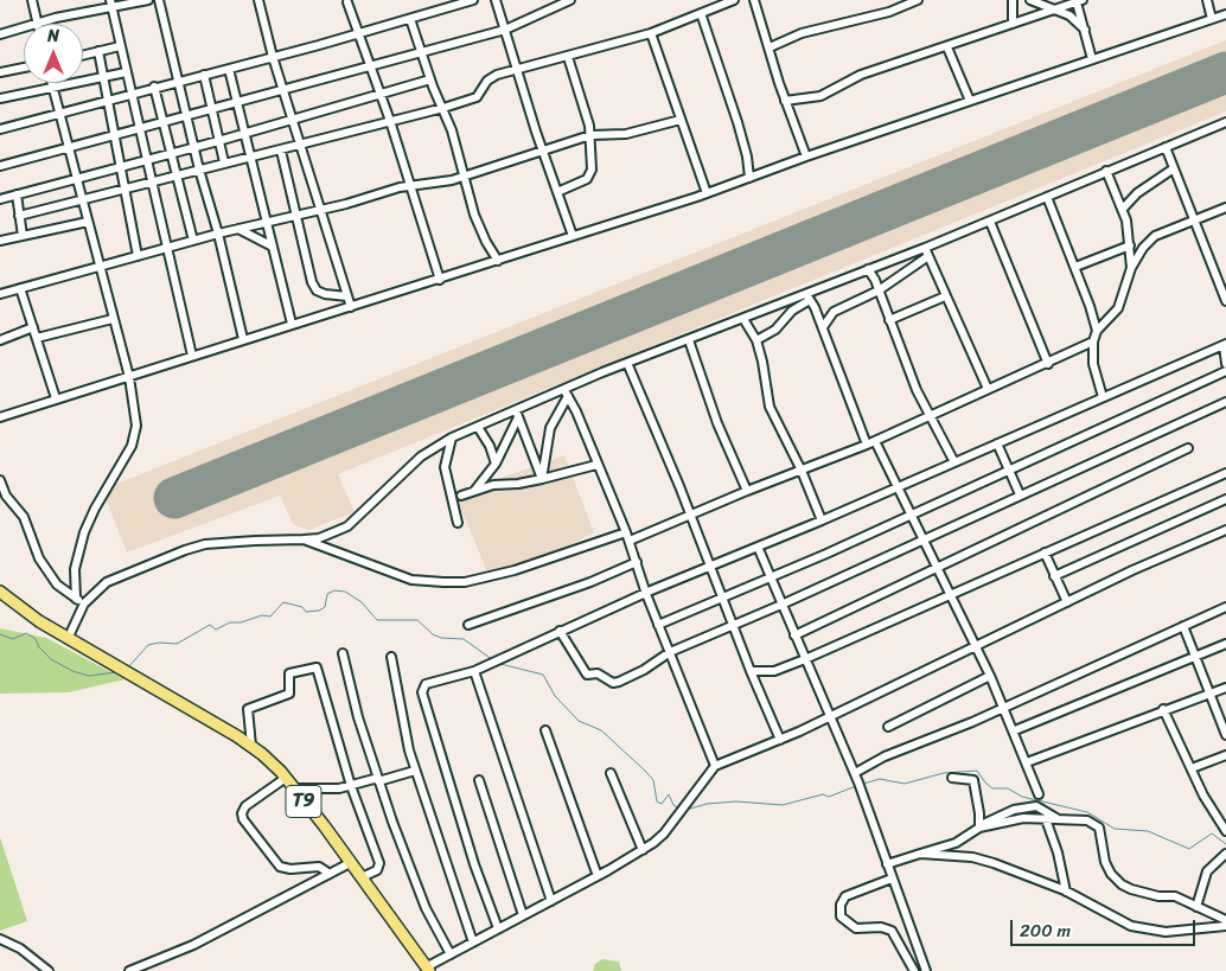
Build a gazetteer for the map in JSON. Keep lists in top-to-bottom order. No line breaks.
{"streets":{"highway":["T9"]},"scale_bar":"200 m","north":"top"}
